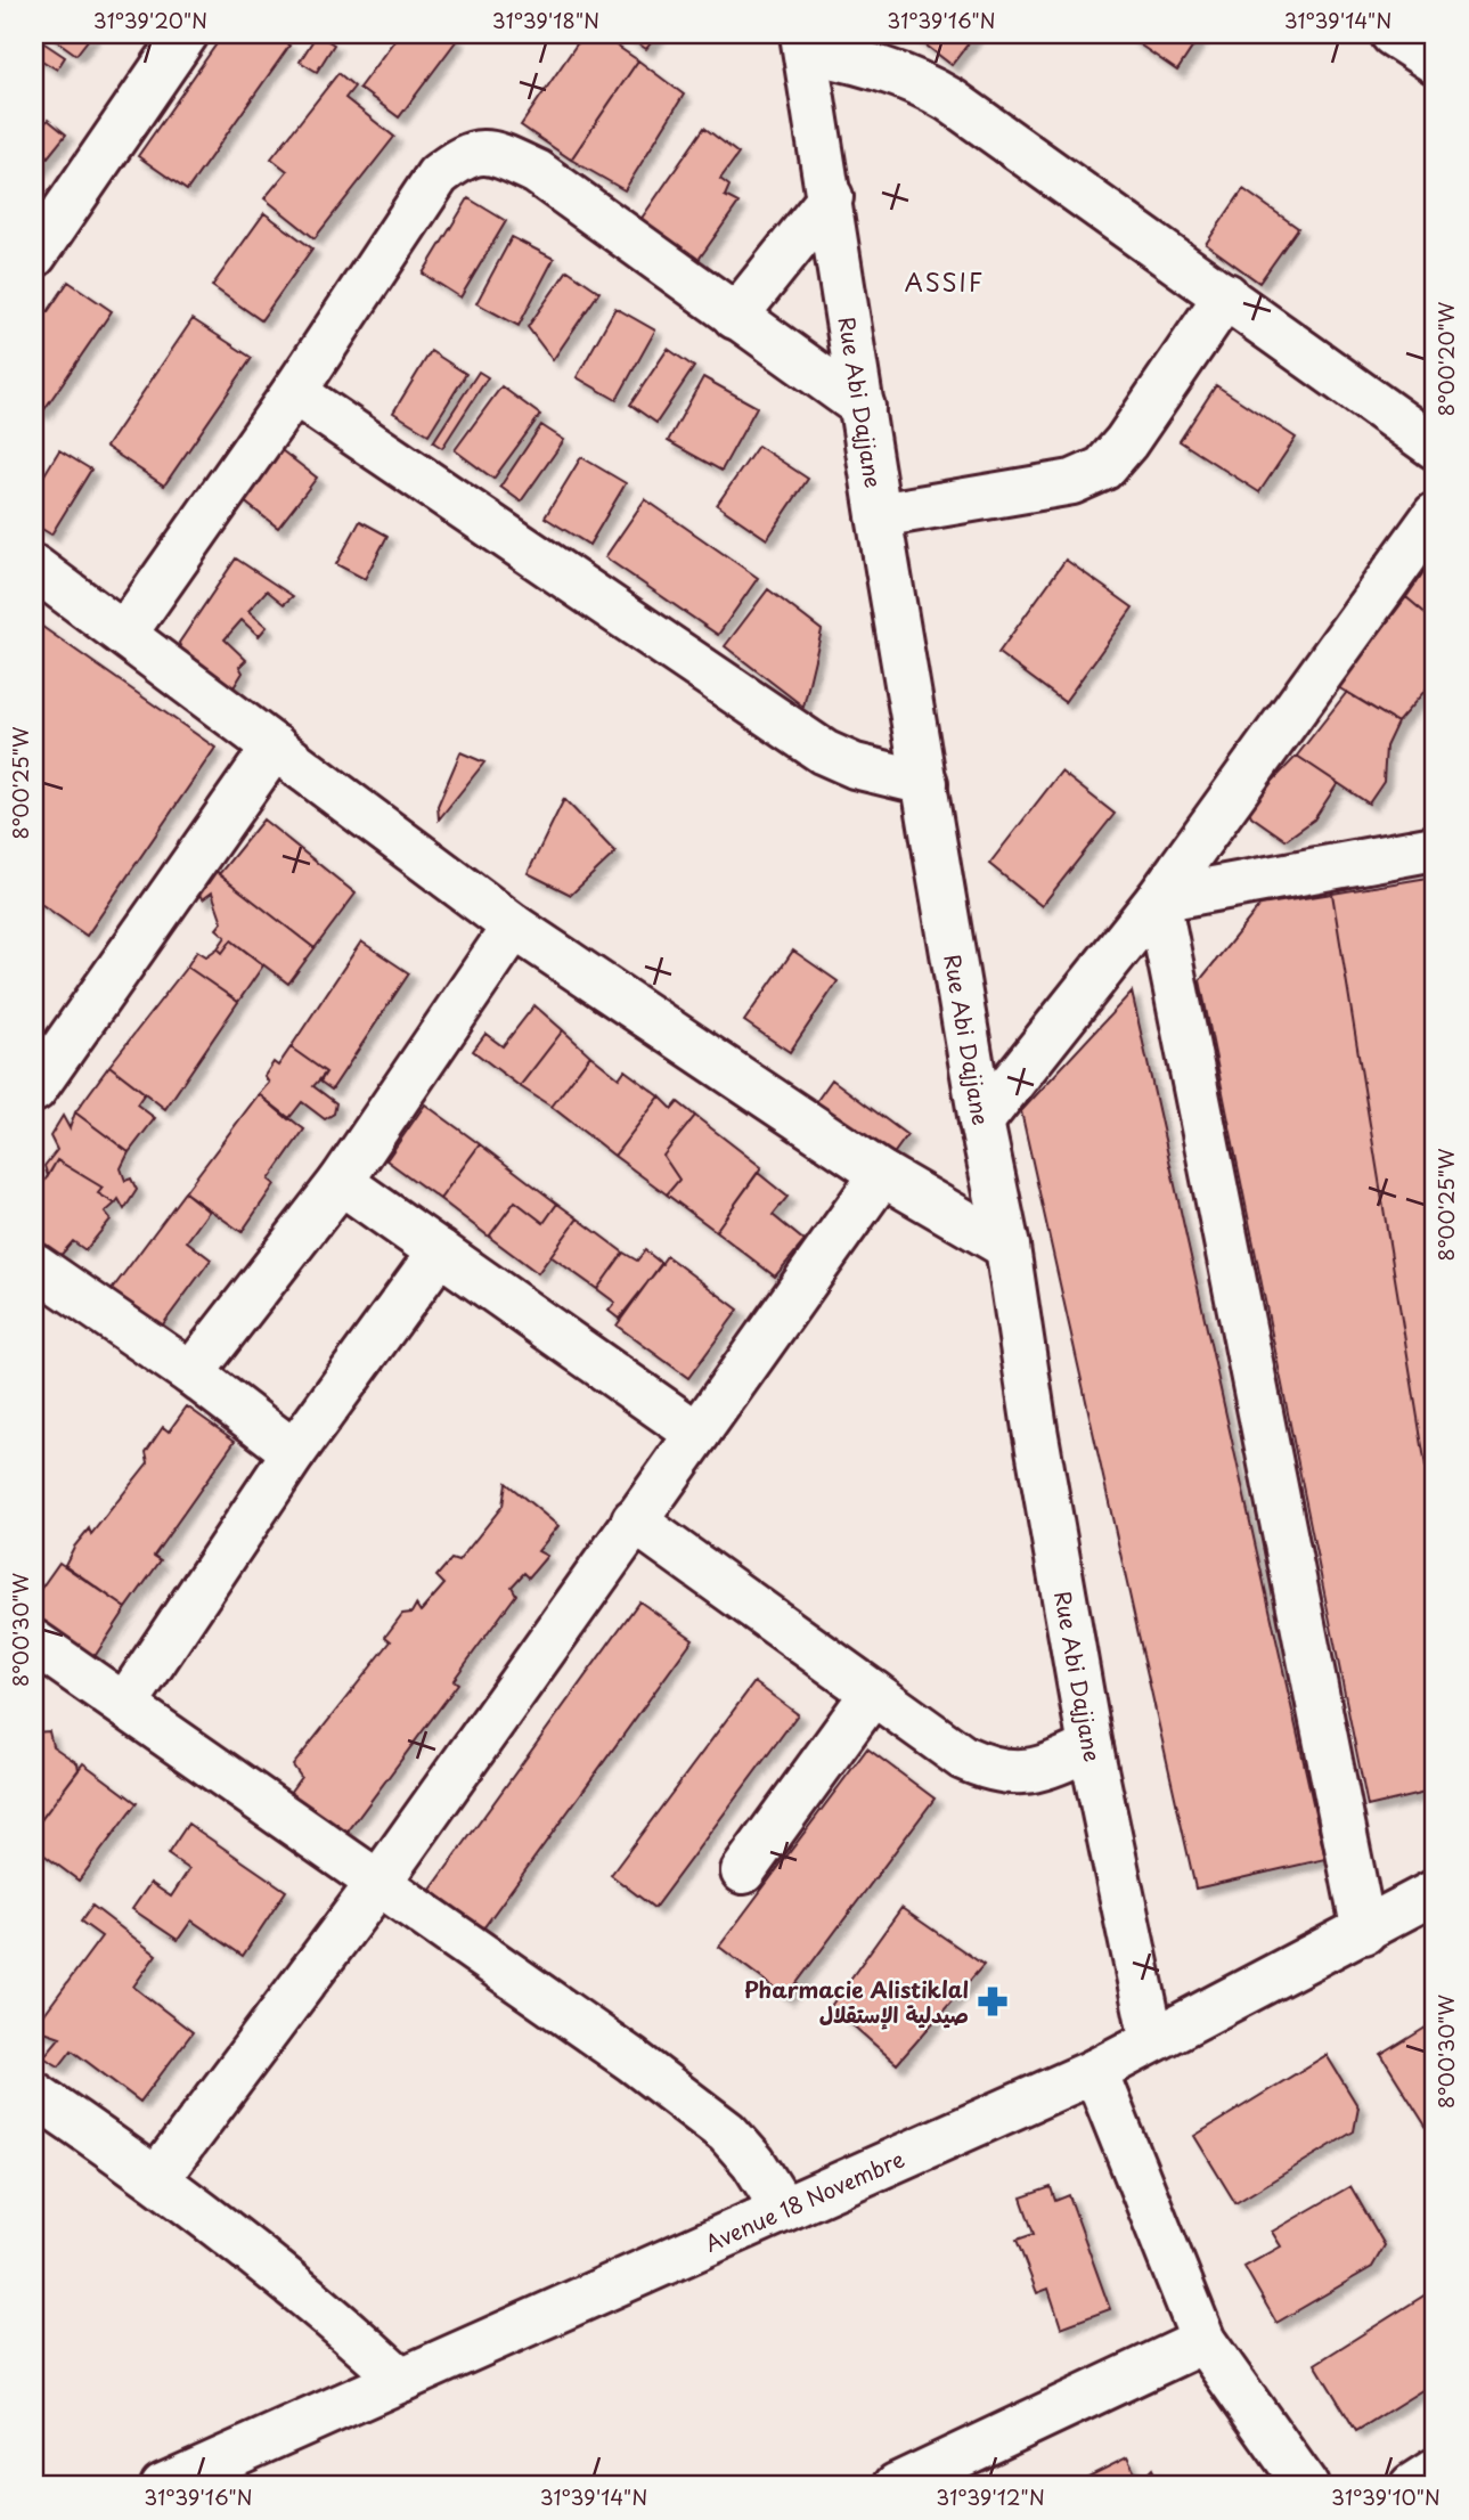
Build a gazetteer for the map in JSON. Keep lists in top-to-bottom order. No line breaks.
{"streets":{"street":["Rue Abi Dajjane","Avenue 18 Novembre"]},"crossings":[["Rue Abi Dajjane","Avenue 18 Novembre"]],"districts":["ASSIF"],"places":{"pharmacy":["Pharmacie Alistiklal صيدلية الإستقلال"]},"coordinates":["31°39'20\"N","31°39'18\"N","31°39'16\"N","31°39'14\"N","8°00'20\"W","8°00'25\"W","8°00'30\"W","31°39'12\"N","31°39'10\"N"]}
